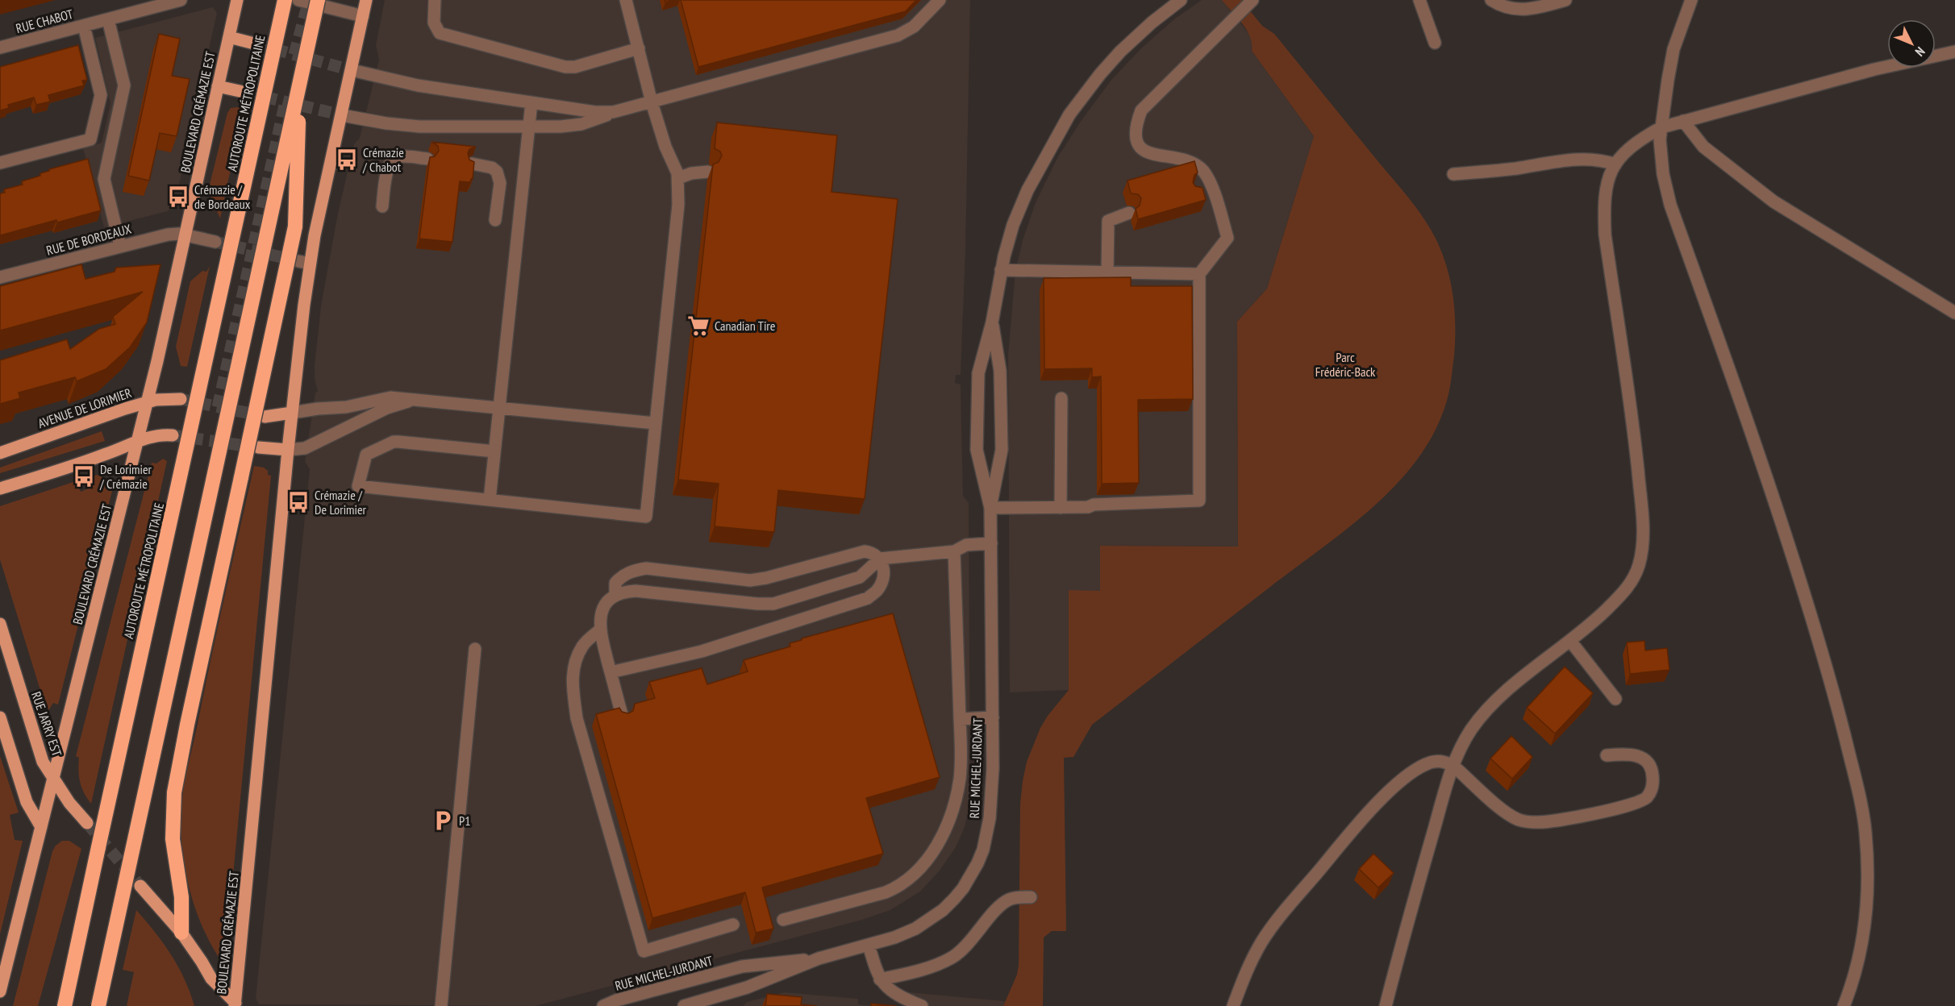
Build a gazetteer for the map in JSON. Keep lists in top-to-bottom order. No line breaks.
{"streets":{"highway":["AUTOROUTE MÉTROPOLITAINE"],"main road":["BOULEVARD CRÉMAZIE EST","AVENUE DE LORIMIER","RUE JARRY EST"],"street":["RUE CHABOT","RUE DE BORDEAUX","RUE MICHEL-JURDANT"]},"crossings":[["BOULEVARD CRÉMAZIE EST","RUE DE BORDEAUX"],["BOULEVARD CRÉMAZIE EST","AVENUE DE LORIMIER"],["BOULEVARD CRÉMAZIE EST","RUE JARRY EST"]],"parks":["Parc Frédéric-Back"],"places":{"bus stop":["Crémazie / Chabot","Crémazie / de Bordeaux","De Lorimier / Crémazie","Crémazie / De Lorimier"],"supermarket":["Canadian Tire"],"parking":["P1"]},"north":"bottom right"}
